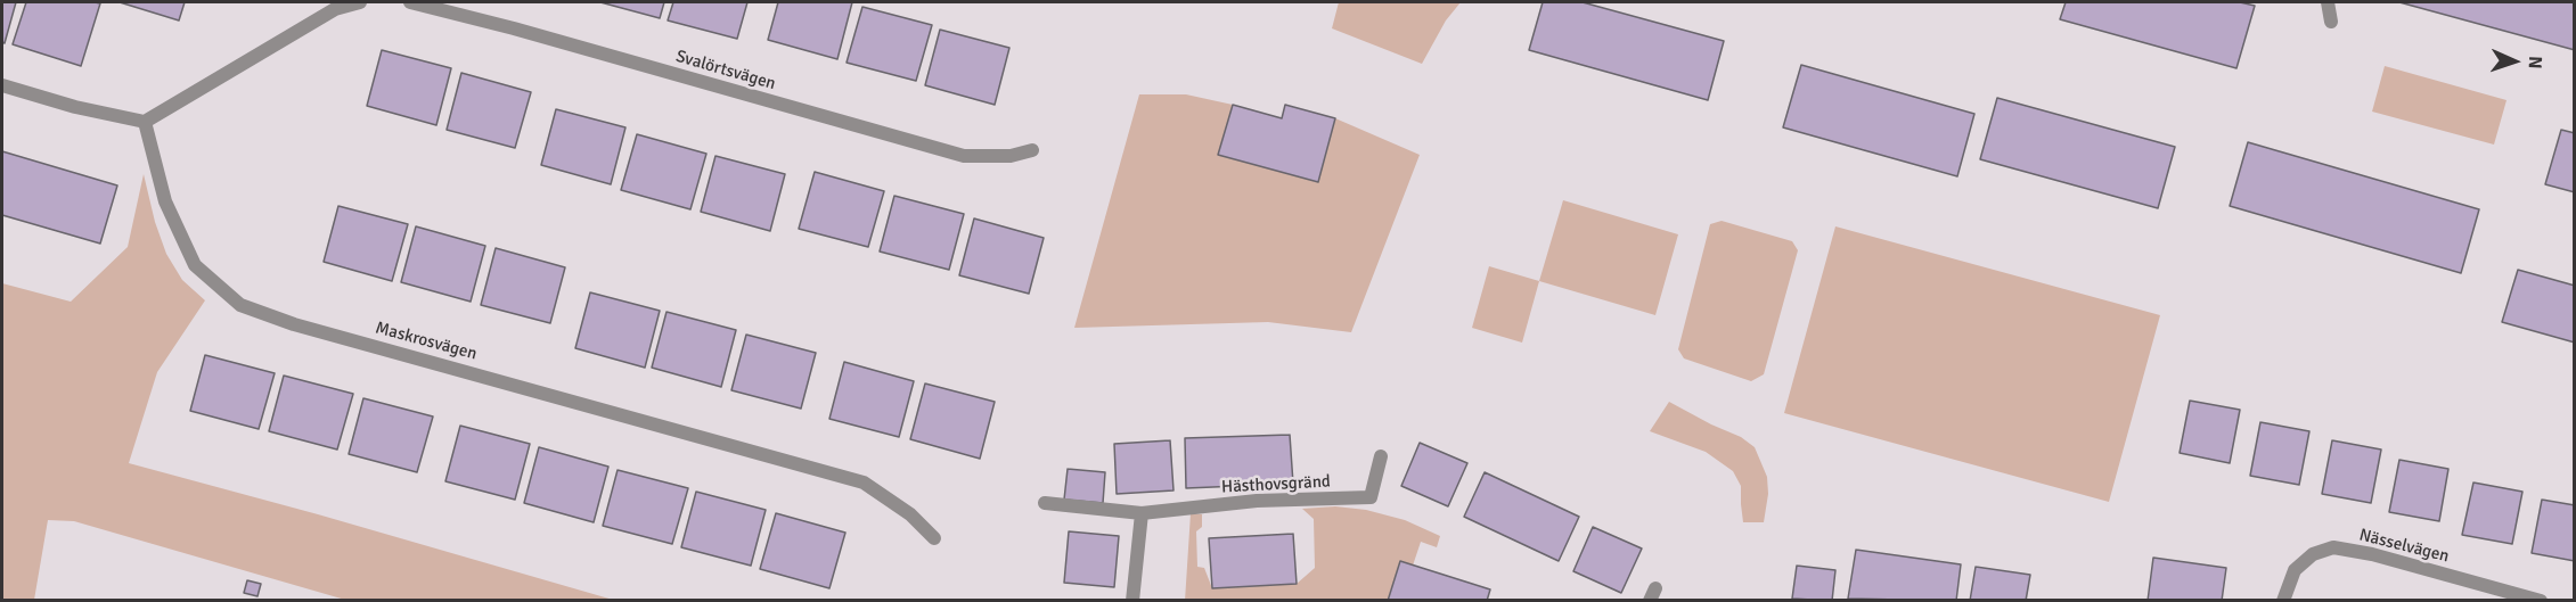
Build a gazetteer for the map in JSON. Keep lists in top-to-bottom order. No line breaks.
{"streets":{"street":["Svalörtsvägen","Maskrosvägen","Hästhovsgränd","Nässelvägen"]},"north":"right"}
